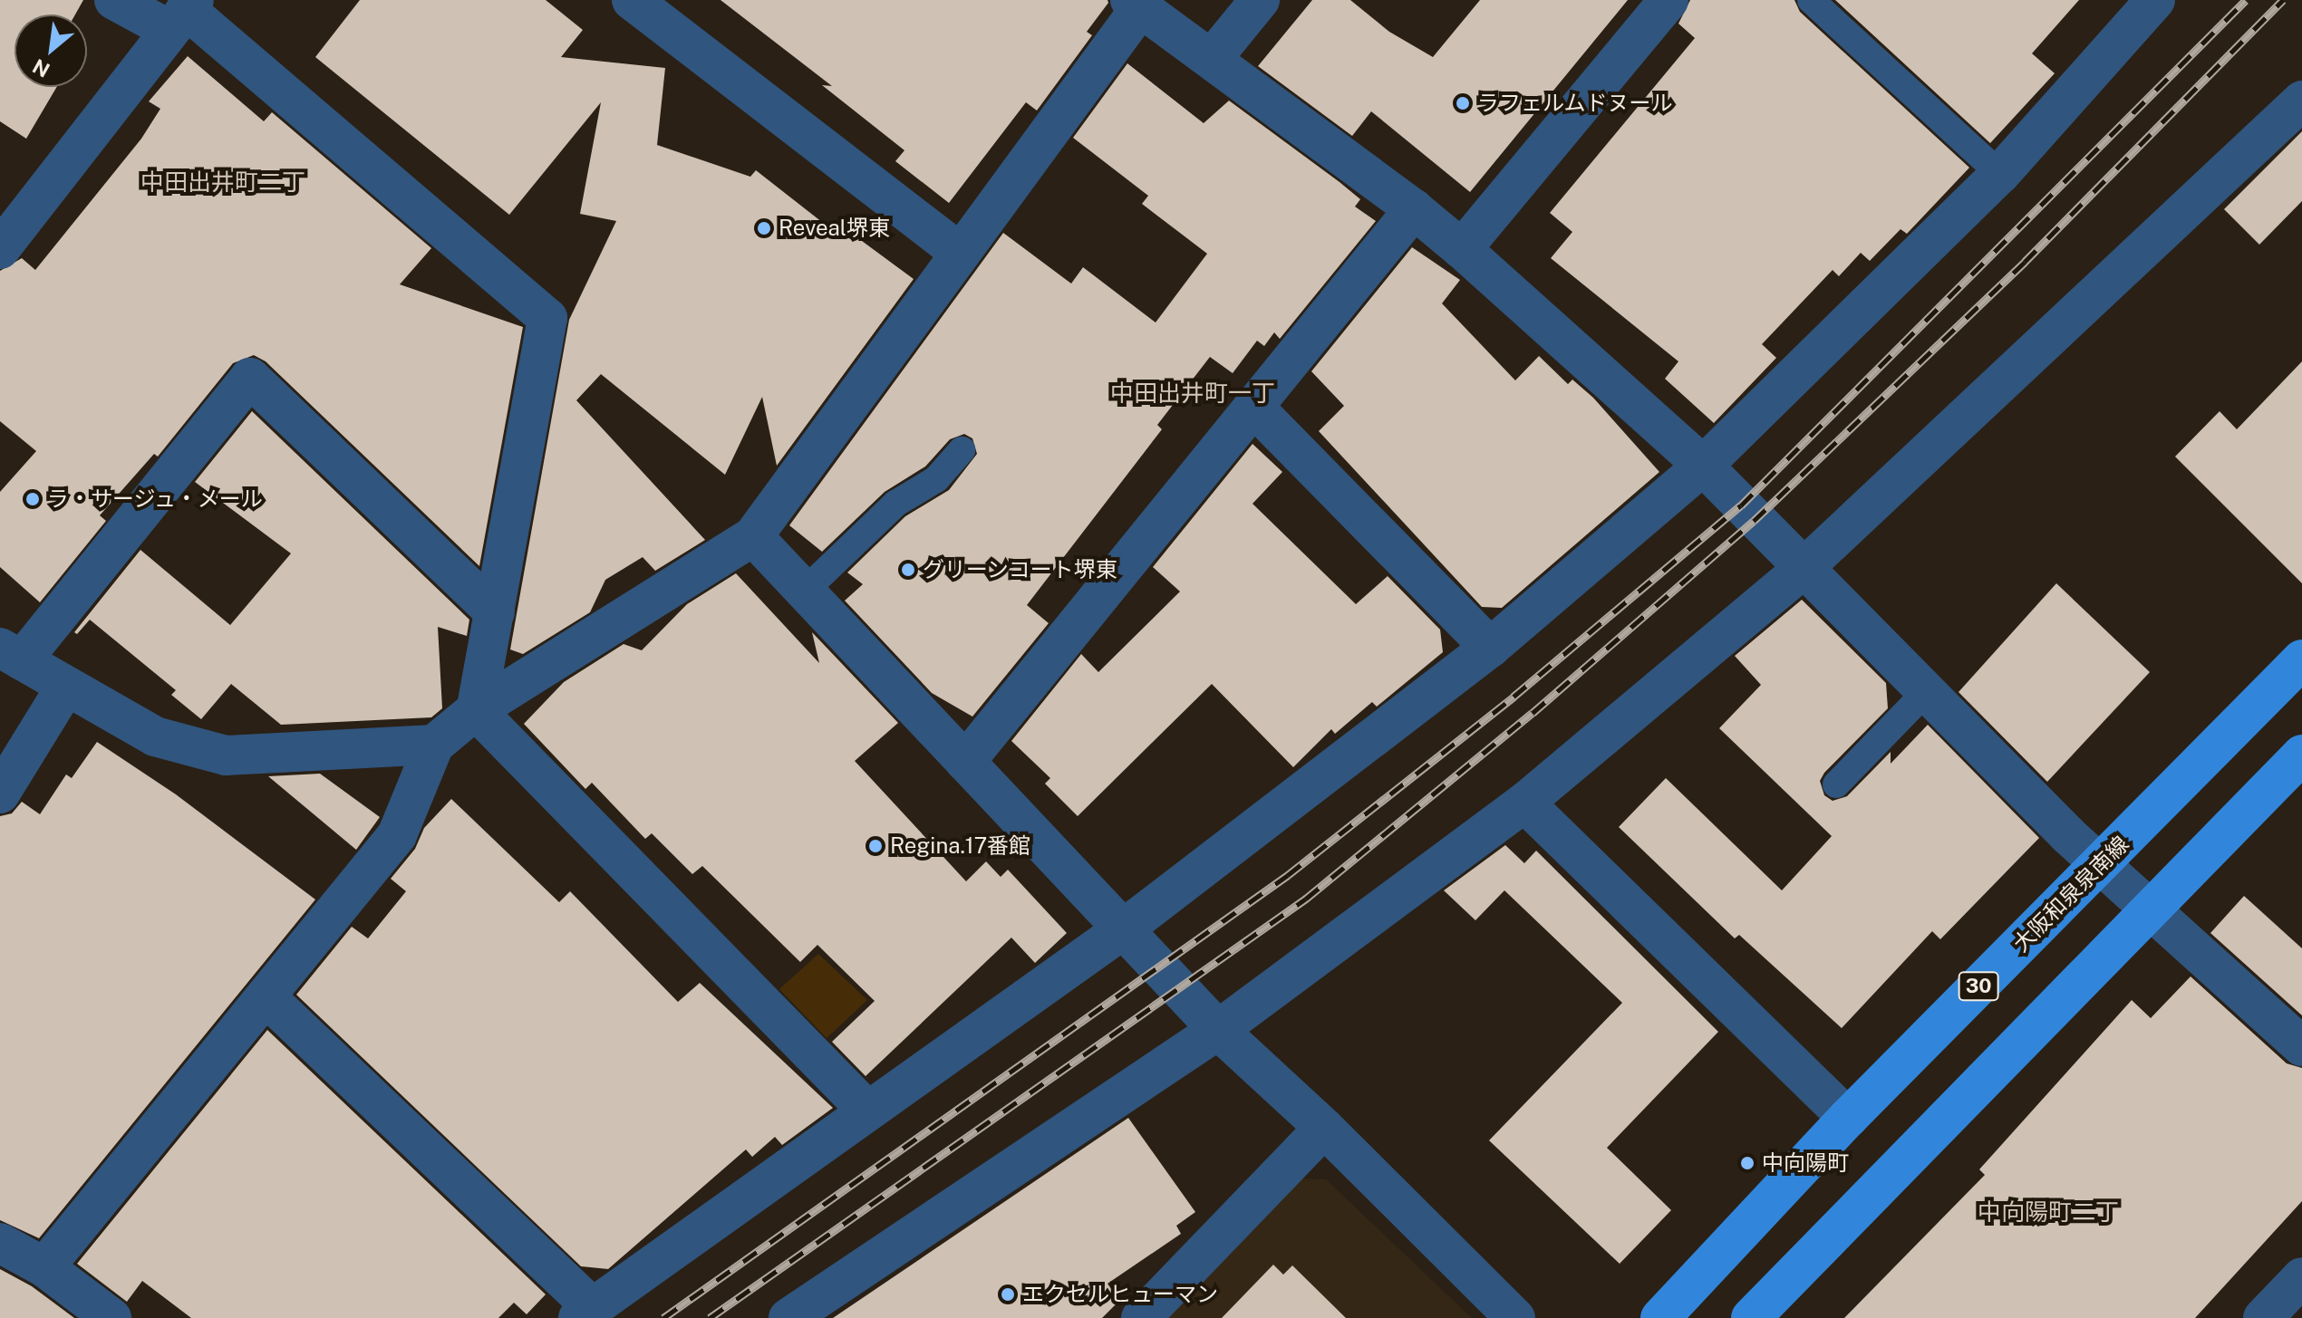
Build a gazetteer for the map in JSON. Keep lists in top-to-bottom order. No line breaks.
{"streets":{"main road":["大阪和泉泉南線","30"]},"districts":["中田出井町二丁","中田出井町一丁","中向陽町二丁"],"places":["ラフェルムドヌール","Reveal堺東","ラ・サージュ・メール","グリーンコート堺東","Regina.17番館","中向陽町","エクセルヒューマン"],"north":"bottom left"}
